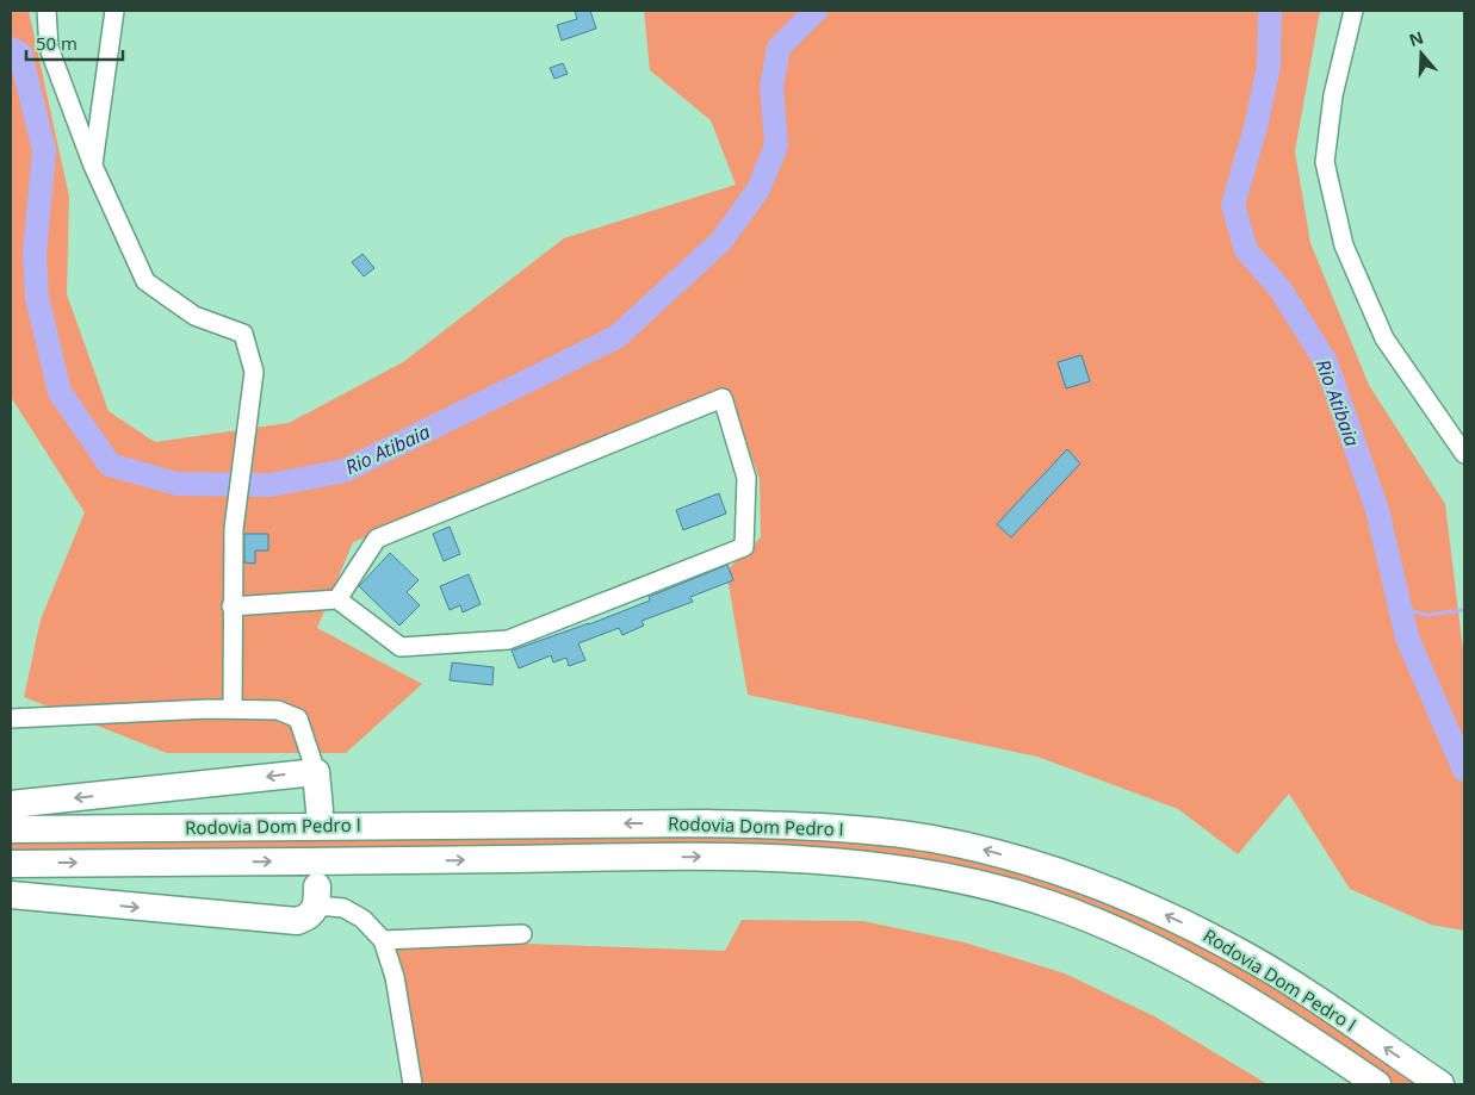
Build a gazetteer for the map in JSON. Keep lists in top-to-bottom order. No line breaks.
{"streets":{"highway":["Rodovia Dom Pedro I"]},"water":["Rio Atibaia"],"scale_bar":"50 m","north":"top"}
